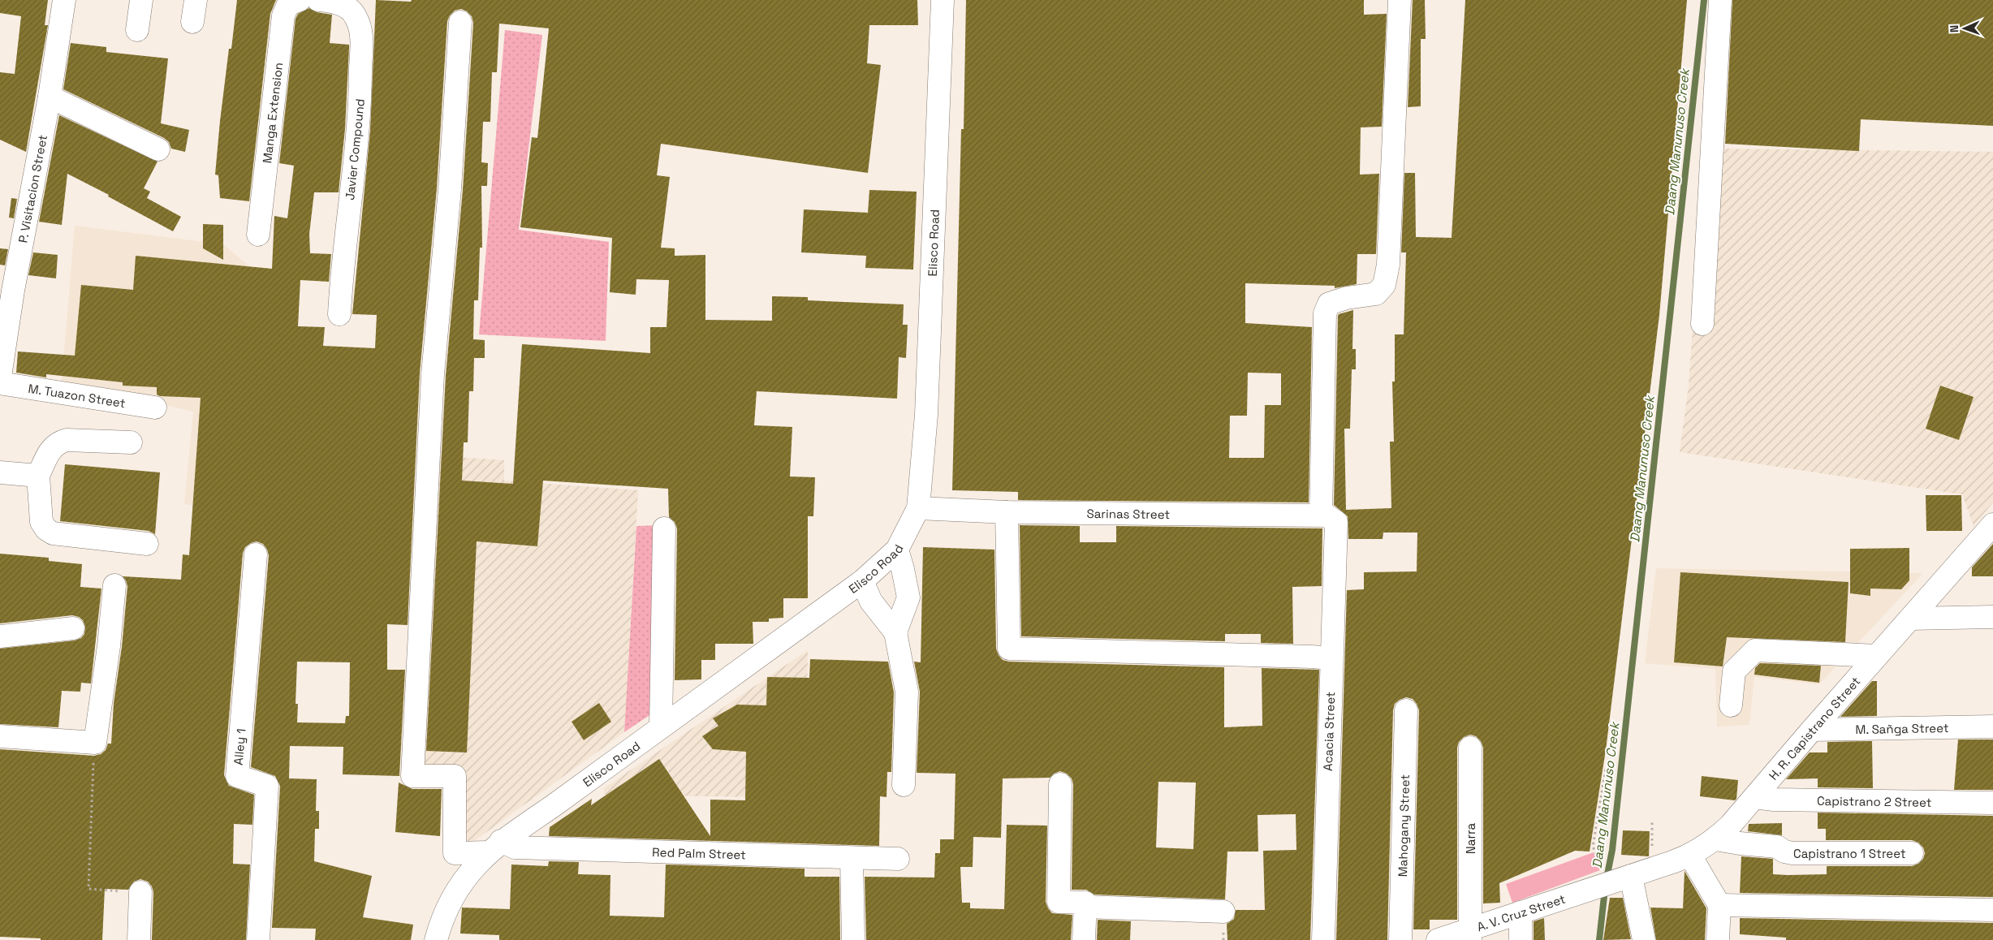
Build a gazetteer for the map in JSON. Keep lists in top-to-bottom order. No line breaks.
{"streets":{"street":["Manga Extension","Javier Compound","P. Visitacion Street","Elisco Road","M. Tuazon Street","Sarinas Street","H. R. Capistrano Street","M. Sañga Street","Acacia Street","Alley 1","Capistrano 2 Street","Mahogany Street","Narra","Capistrano 1 Street","Red Palm Street","A. V. Cruz Street"]},"crossings":[["Elisco Road","Sarinas Street"],["Elisco Road","Red Palm Street"],["Sarinas Street","Acacia Street"],["H. R. Capistrano Street","M. Sañga Street"],["H. R. Capistrano Street","Capistrano 2 Street"],["H. R. Capistrano Street","Capistrano 1 Street"],["H. R. Capistrano Street","A. V. Cruz Street"],["Narra","A. V. Cruz Street"]],"water":["Daang Manunuso Creek"],"north":"left"}
